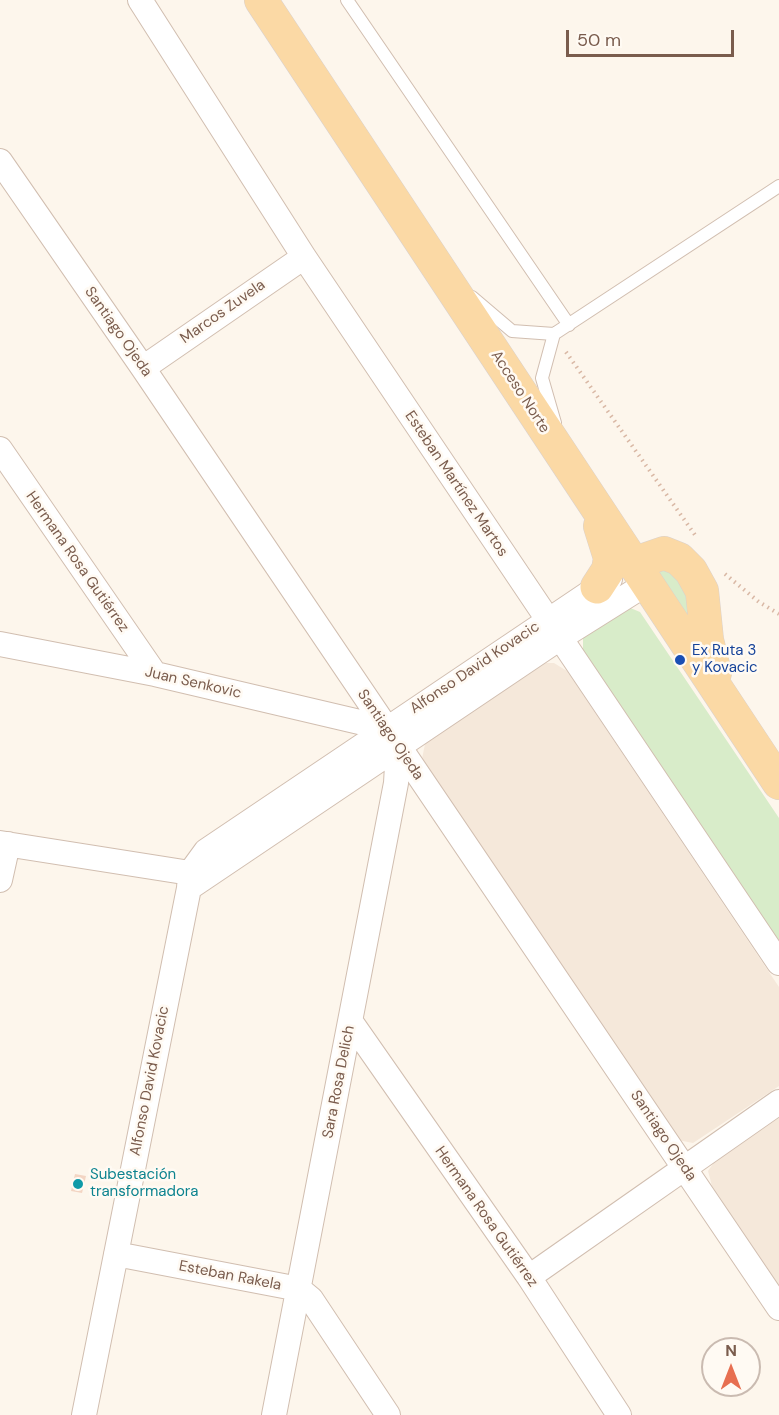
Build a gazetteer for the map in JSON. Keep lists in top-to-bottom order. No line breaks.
{"streets":{"main road":["Acceso Norte"],"street":["Marcos Zuvela","Santiago Ojeda","Esteban Martínez Martos","Hermana Rosa Gutiérrez","Alfonso David Kovacic","Juan Senkovic","Sara Rosa Delich","Esteban Rakela"]},"crossings":[["Marcos Zuvela","Santiago Ojeda"],["Marcos Zuvela","Esteban Martínez Martos"],["Santiago Ojeda","Alfonso David Kovacic"],["Santiago Ojeda","Juan Senkovic"],["Santiago Ojeda","Sara Rosa Delich"],["Acceso Norte","Alfonso David Kovacic"],["Esteban Martínez Martos","Alfonso David Kovacic"],["Hermana Rosa Gutiérrez","Juan Senkovic"],["Hermana Rosa Gutiérrez","Sara Rosa Delich"],["Alfonso David Kovacic","Juan Senkovic"],["Alfonso David Kovacic","Sara Rosa Delich"],["Alfonso David Kovacic","Esteban Rakela"],["Juan Senkovic","Sara Rosa Delich"],["Sara Rosa Delich","Esteban Rakela"]],"places":["Ex Ruta 3 y Kovacic","Subestación transformadora"],"scale_bar":"50 m","north":"top"}
